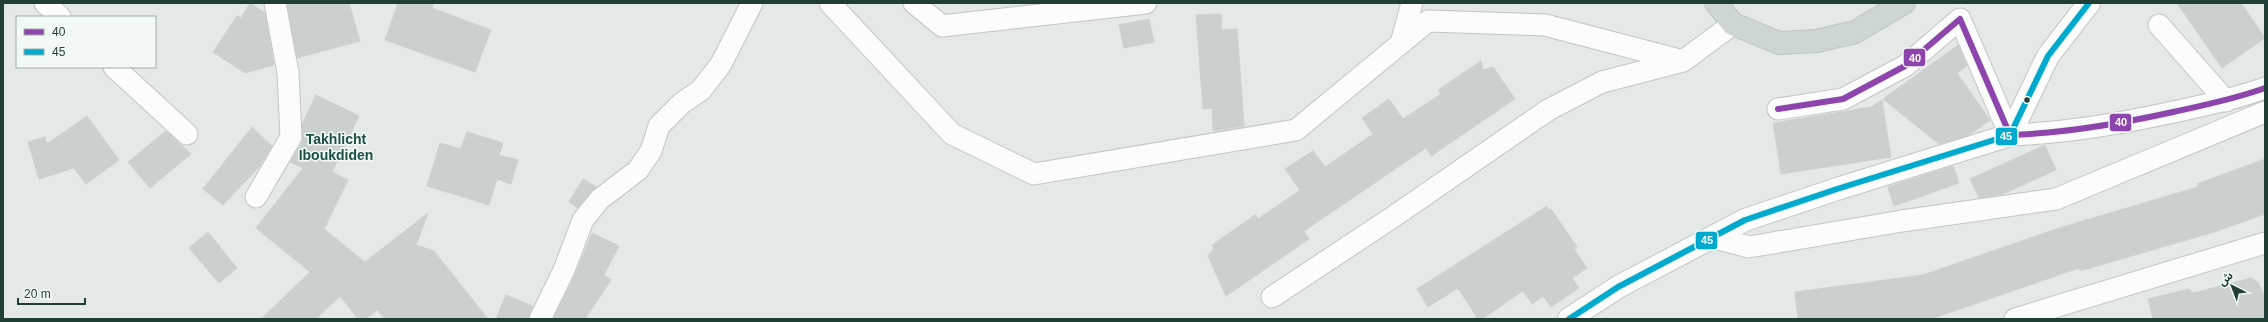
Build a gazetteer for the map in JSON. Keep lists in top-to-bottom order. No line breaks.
{"districts":["Takhlicht Iboukdiden"],"lines":["transit line 45","transit line 40"],"legend":["40","45"],"scale_bar":"20 m","north":"top left"}
